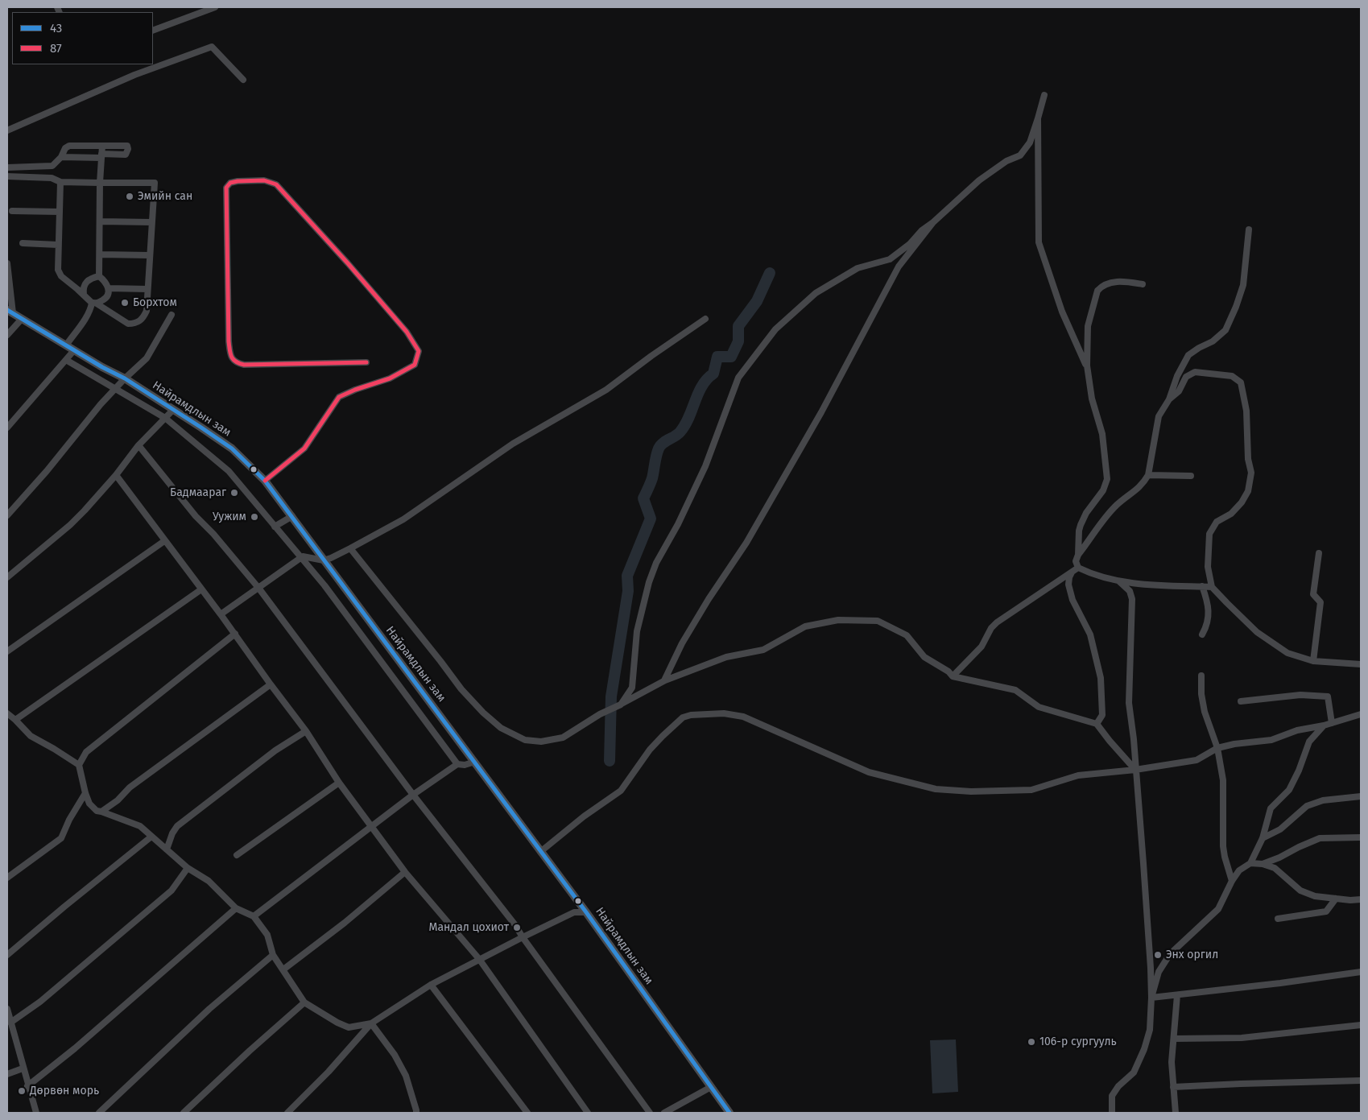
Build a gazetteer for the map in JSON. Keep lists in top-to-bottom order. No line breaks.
{"streets":{"main road":["Найрамдлын зам"]},"places":["Эмийн сан","Борхтом","Бадмаараг","Уужим","Мандал цохиот","Энх оргил","106-р сургууль","Дөрвөн морь"],"lines":["transit line 87","transit line 43"],"legend":["43","87"]}
